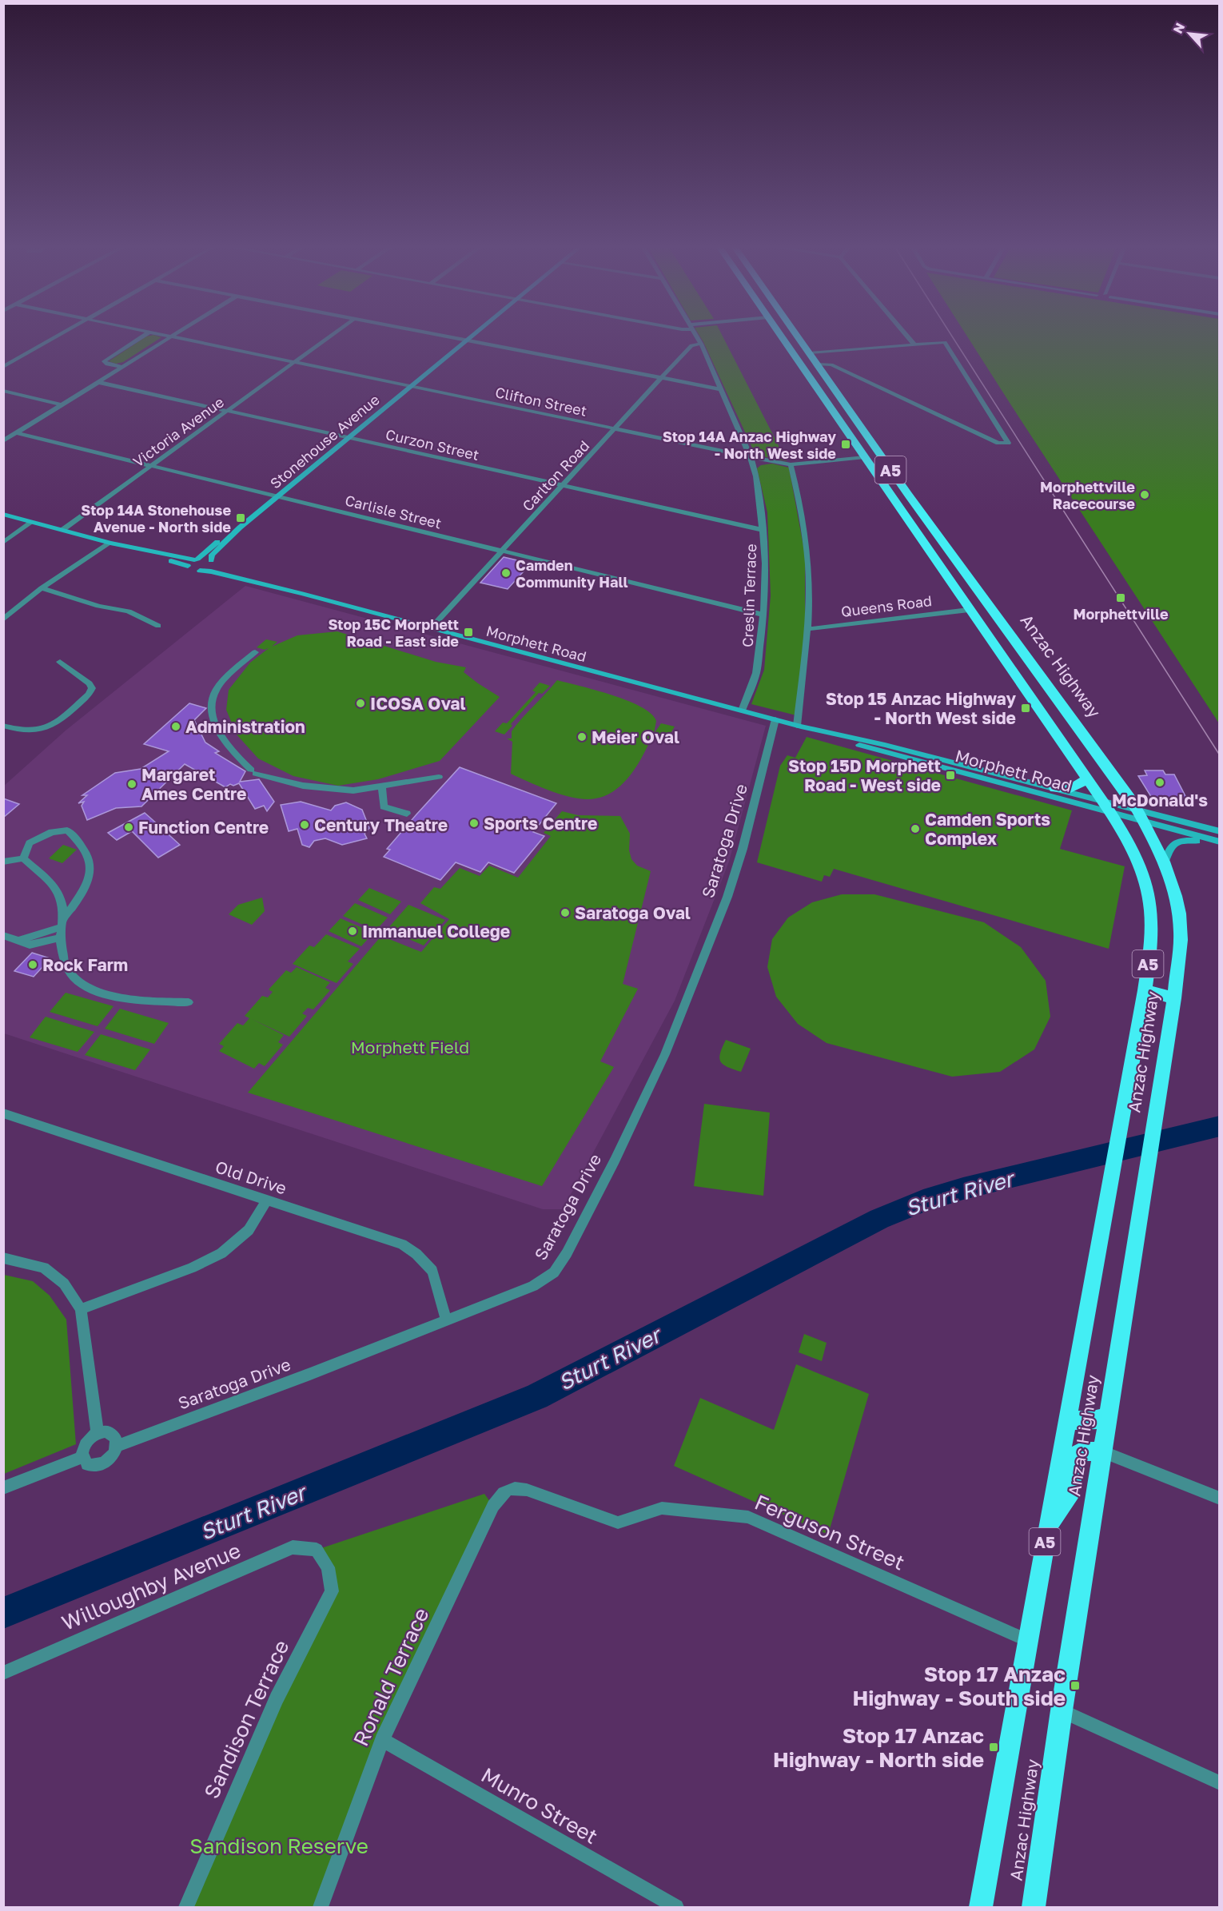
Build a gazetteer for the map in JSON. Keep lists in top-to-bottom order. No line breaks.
{"streets":{"highway":["A5","Anzac Highway"],"street":["Clifton Street","Victoria Avenue","Stonehouse Avenue","Curzon Street","Carlton Road","Carlisle Street","Creslin Terrace","Queens Road","Morphett Road","Saratoga Drive","Old Drive","Ferguson Street","Willoughby Avenue","Ronald Terrace","Sandison Terrace","Munro Street"]},"crossings":[["Clifton Street","Victoria Avenue"],["Clifton Street","Stonehouse Avenue"],["Clifton Street","Carlton Road"],["Clifton Street","Creslin Terrace"],["Clifton Street","Anzac Highway"],["Victoria Avenue","Curzon Street"],["Victoria Avenue","Carlisle Street"],["Stonehouse Avenue","Curzon Street"],["Stonehouse Avenue","Carlisle Street"],["Stonehouse Avenue","Morphett Road"],["Curzon Street","Carlton Road"],["Curzon Street","Creslin Terrace"],["Carlton Road","Carlisle Street"],["Carlton Road","Creslin Terrace"],["Carlton Road","Morphett Road"],["Carlisle Street","Creslin Terrace"],["Creslin Terrace","Morphett Road"],["Queens Road","Anzac Highway"],["Morphett Road","Anzac Highway"],["Morphett Road","Saratoga Drive"],["Anzac Highway","Ferguson Street"],["Saratoga Drive","Old Drive"],["Ferguson Street","Ronald Terrace"],["Willoughby Avenue","Sandison Terrace"],["Ronald Terrace","Munro Street"]],"water":["Sturt River"],"parks":["Morphett Field","Sandison Reserve"],"places":{"transit":["Stop 14A Anzac Highway - North West side","Stop 14A Stonehouse Avenue - North side","Morphettville","Stop 15C Morphett Road - East side","Stop 15 Anzac Highway - North West side","Stop 15D Morphett Road - West side","Stop 17 Anzac Highway - South side","Stop 17 Anzac Highway - North side"],"other":["Morphettville Racecourse","Camden Community Hall","ICOSA Oval","Administration","Meier Oval","McDonald's","Margaret Ames Centre","Sports Centre","Century Theatre","Function Centre","Camden Sports Complex","Saratoga Oval","Immanuel College","Rock Farm"]},"north":"top left"}
